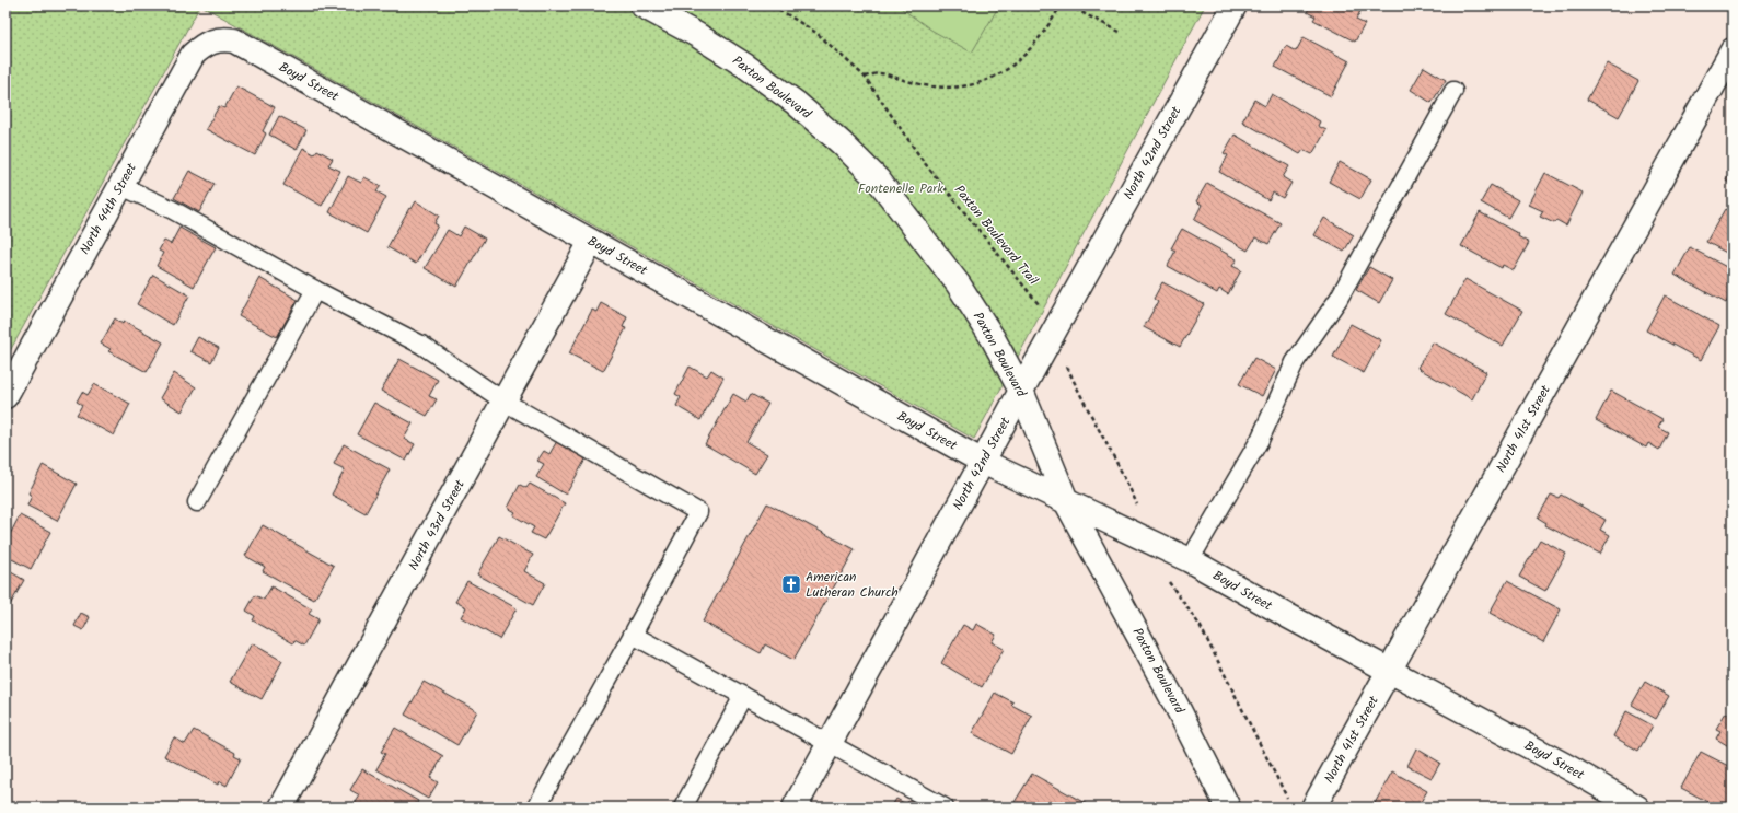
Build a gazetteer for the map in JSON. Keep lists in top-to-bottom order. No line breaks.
{"streets":{"street":["Boyd Street","Paxton Boulevard","North 42nd Street","North 44th Street","North 41st Street","North 43rd Street"],"path":["Paxton Boulevard Trail"]},"crossings":[["Boyd Street","Paxton Boulevard"],["Boyd Street","North 42nd Street"],["Boyd Street","North 44th Street"],["Boyd Street","North 41st Street"],["Boyd Street","North 43rd Street"],["Paxton Boulevard","North 42nd Street"],["North 42nd Street","Paxton Boulevard Trail"]],"parks":["Fontenelle Park"],"places":{"church":["American Lutheran Church"]}}
